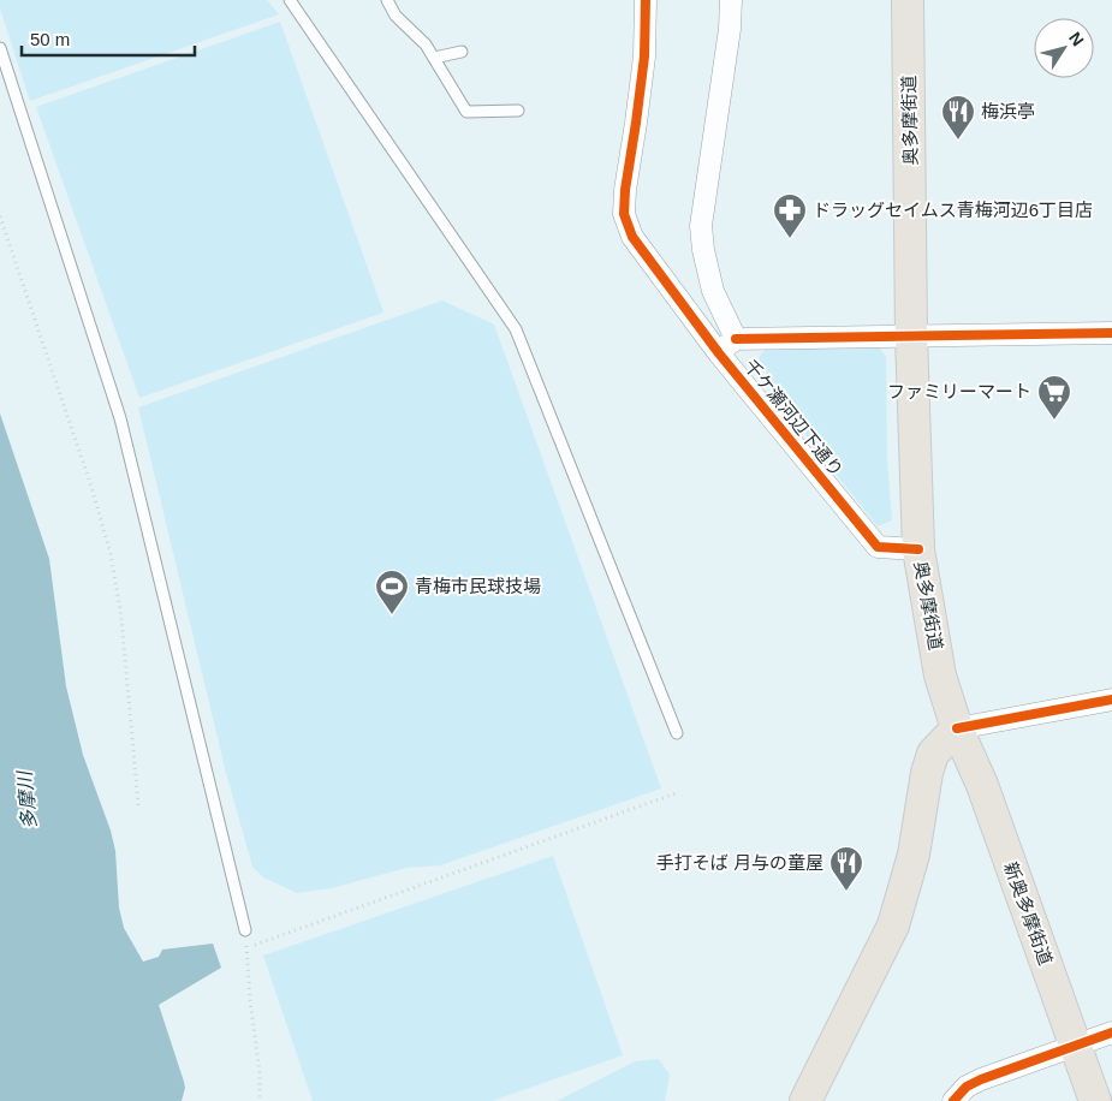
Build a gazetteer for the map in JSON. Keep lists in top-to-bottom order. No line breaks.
{"streets":{"main road":["奥多摩街道","新奥多摩街道"],"street":["千ケ瀬河辺下通り"]},"crossings":[["奥多摩街道","千ケ瀬河辺下通り"],["奥多摩街道","新奥多摩街道"]],"water":["多摩川"],"places":{"restaurant":["梅浜亭","手打そば 月与の童屋"],"pharmacy":["ドラッグセイムス青梅河辺6丁目店"],"supermarket":["ファミリーマート"],"sports":["青梅市民球技場"]},"scale_bar":"50 m","north":"top right"}
